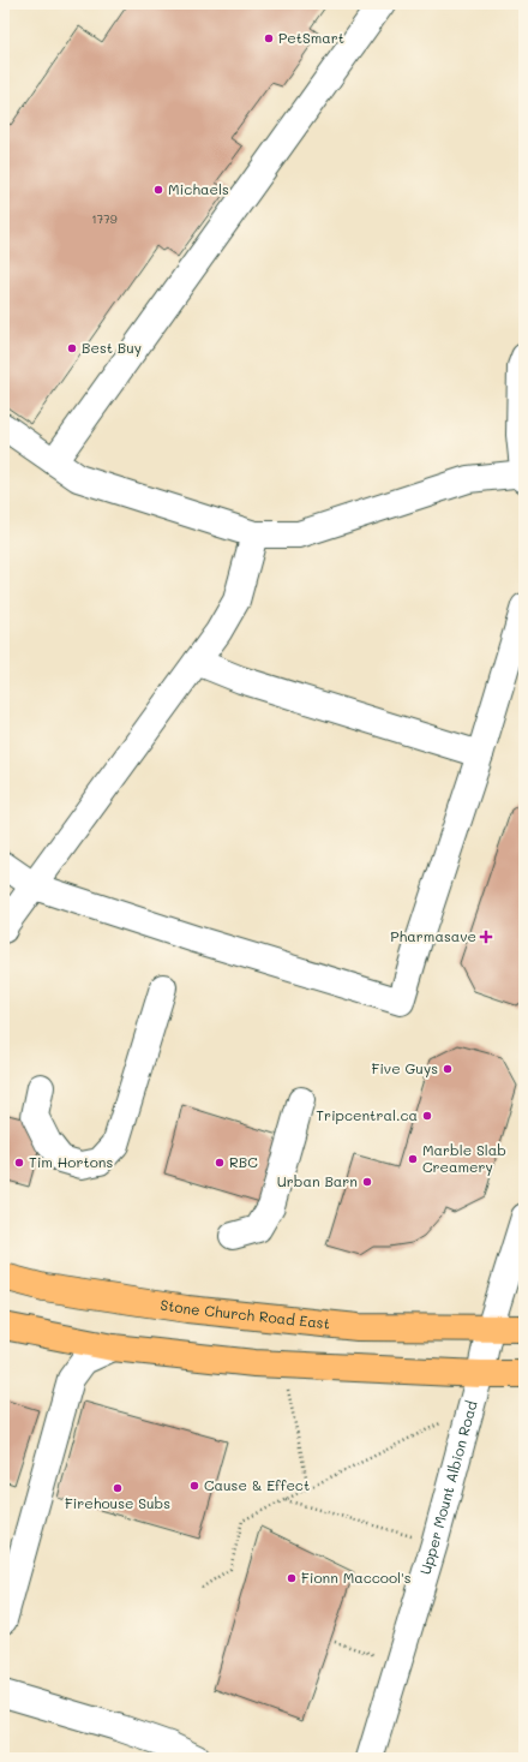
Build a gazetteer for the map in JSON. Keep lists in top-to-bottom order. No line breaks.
{"streets":{"main road":["Stone Church Road East"],"street":["Upper Mount Albion Road"]},"crossings":[["Stone Church Road East","Upper Mount Albion Road"]],"places":{"other":["PetSmart","Michaels","Best Buy","Five Guys","Tripcentral.ca","Marble Slab Creamery","Tim Hortons","RBC","Urban Barn","Cause & Effect","Firehouse Subs","Fionn Maccool's"],"health":["Pharmasave"]},"house_numbers":["1779"]}
